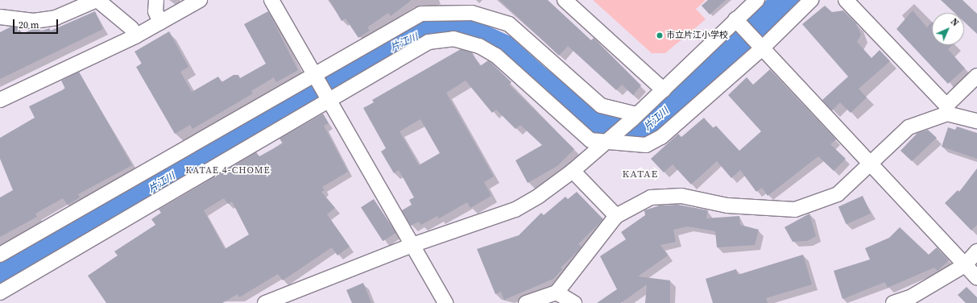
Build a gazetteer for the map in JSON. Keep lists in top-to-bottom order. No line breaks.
{"districts":["KATAE 4-CHOME","KATAE"],"water":["片江川"],"places":["市立片江小学校"],"scale_bar":"20 m","north":"top right"}
